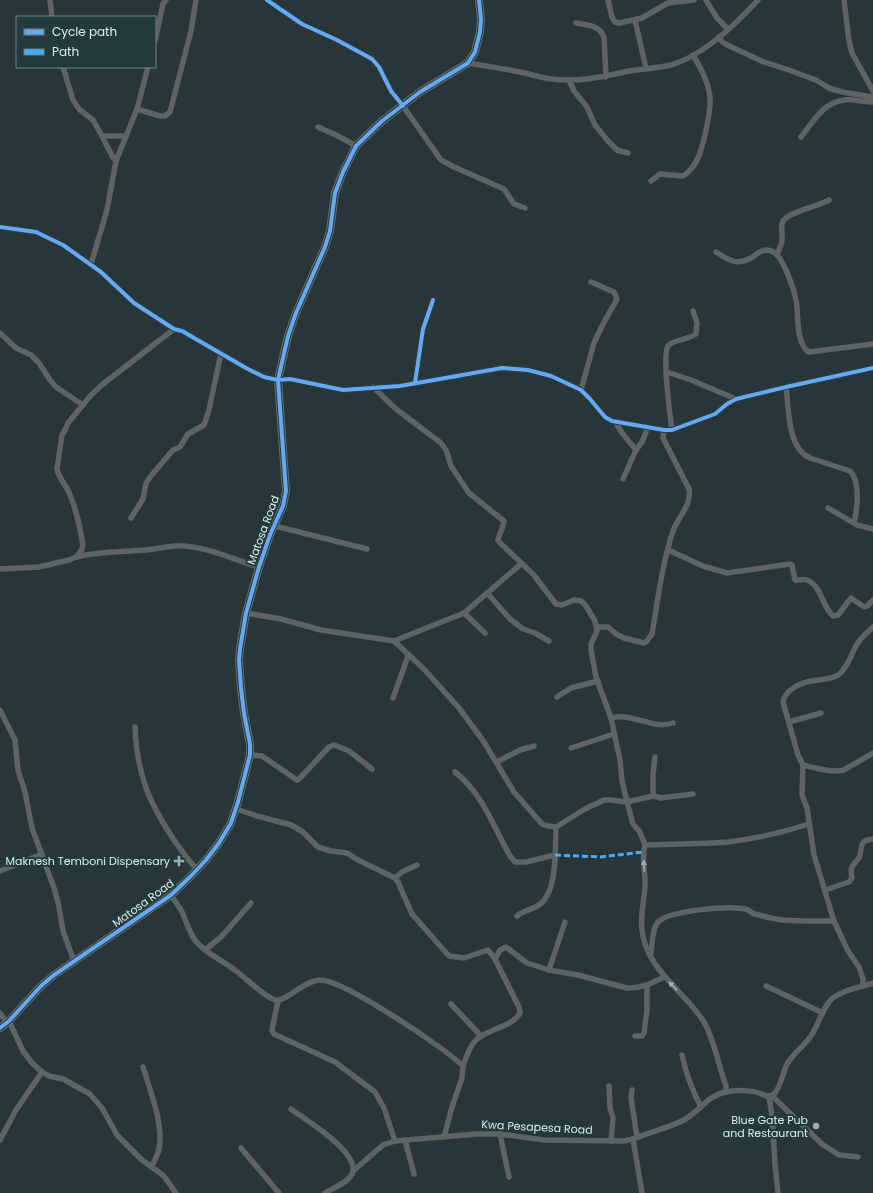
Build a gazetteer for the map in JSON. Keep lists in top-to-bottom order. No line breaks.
{"streets":{"street":["Matosa Road","Kwa Pesapesa Road"]},"places":{"health":["Maknesh Temboni Dispensary"],"other":["Blue Gate Pub and Restaurant"]},"legend":["Cycle path","Path"]}
